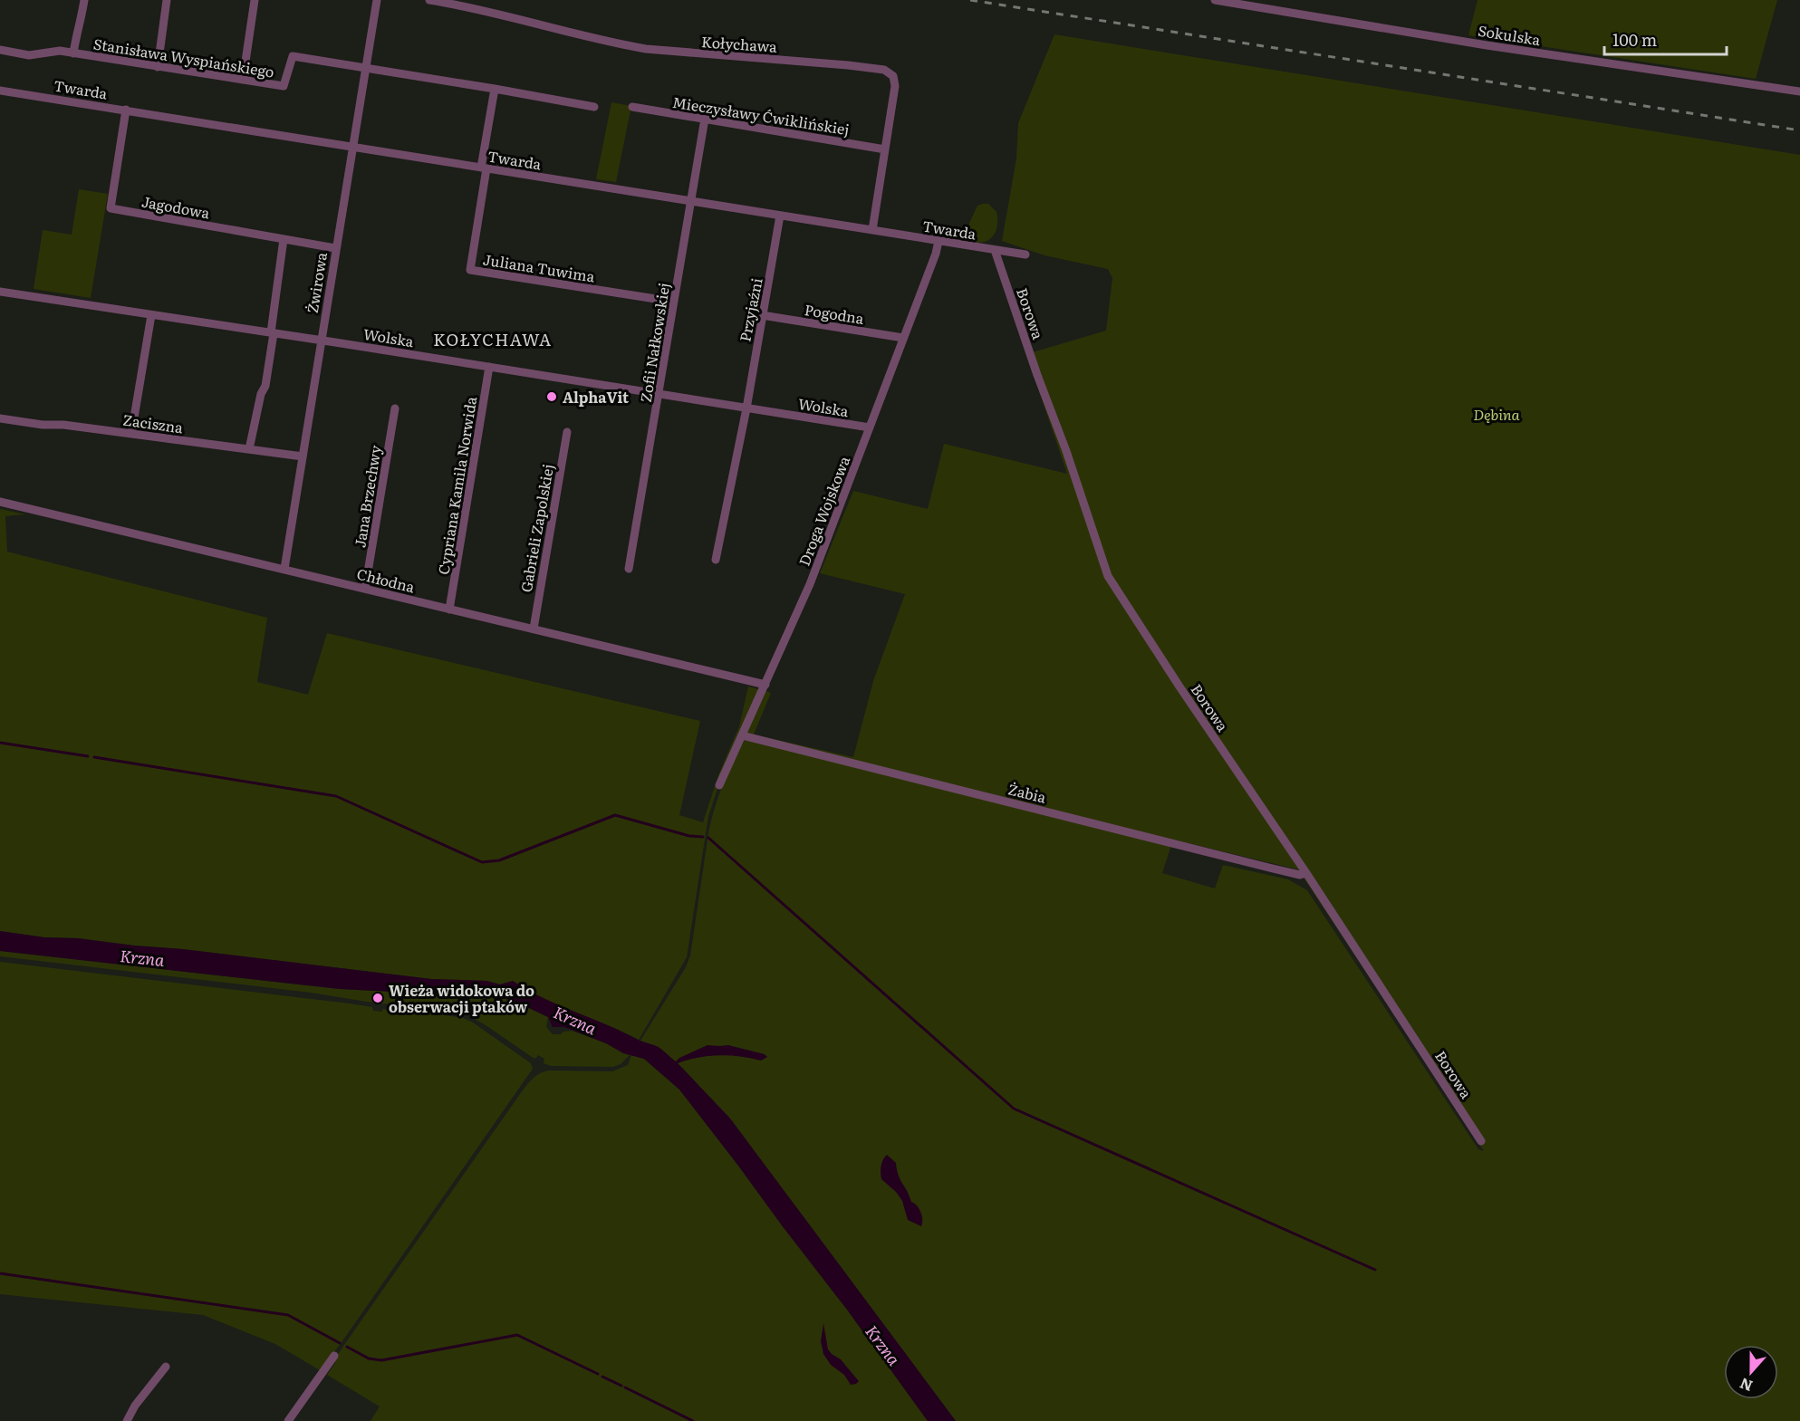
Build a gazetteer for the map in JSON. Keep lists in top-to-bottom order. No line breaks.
{"streets":{"street":["Sokulska","Kołychawa","Stanisława Wyspiańskiego","Twarda","Mieczysławy Ćwiklińskiej","Jagodowa","Juliana Tuwima","Żwirowa","Przyjaźni","Pogodna","Borowa","Wolska","Zofii Nałkowskiej","Zaciszna","Cypriana Kamila Norwida","Jana Brzechwy","Droga Wojskowa","Gabrieli Zapolskiej","Chłodna","Żabia"]},"crossings":[["Kołychawa","Twarda"],["Kołychawa","Mieczysławy Ćwiklińskiej"],["Stanisława Wyspiańskiego","Żwirowa"],["Twarda","Jagodowa"],["Twarda","Juliana Tuwima"],["Twarda","Żwirowa"],["Twarda","Przyjaźni"],["Twarda","Borowa"],["Twarda","Zofii Nałkowskiej"],["Twarda","Droga Wojskowa"],["Mieczysławy Ćwiklińskiej","Zofii Nałkowskiej"],["Jagodowa","Żwirowa"],["Juliana Tuwima","Zofii Nałkowskiej"],["Żwirowa","Wolska"],["Żwirowa","Zaciszna"],["Żwirowa","Chłodna"],["Przyjaźni","Pogodna"],["Przyjaźni","Wolska"],["Pogodna","Droga Wojskowa"],["Borowa","Żabia"],["Wolska","Zofii Nałkowskiej"],["Wolska","Cypriana Kamila Norwida"],["Wolska","Droga Wojskowa"],["Cypriana Kamila Norwida","Chłodna"],["Jana Brzechwy","Chłodna"],["Droga Wojskowa","Chłodna"],["Droga Wojskowa","Żabia"],["Gabrieli Zapolskiej","Chłodna"]],"districts":["KOŁYCHAWA"],"water":["Krzna"],"parks":["Dębina"],"places":["AlphaVit","Wieża widokowa do obserwacji ptaków"],"scale_bar":"100 m","north":"bottom"}
